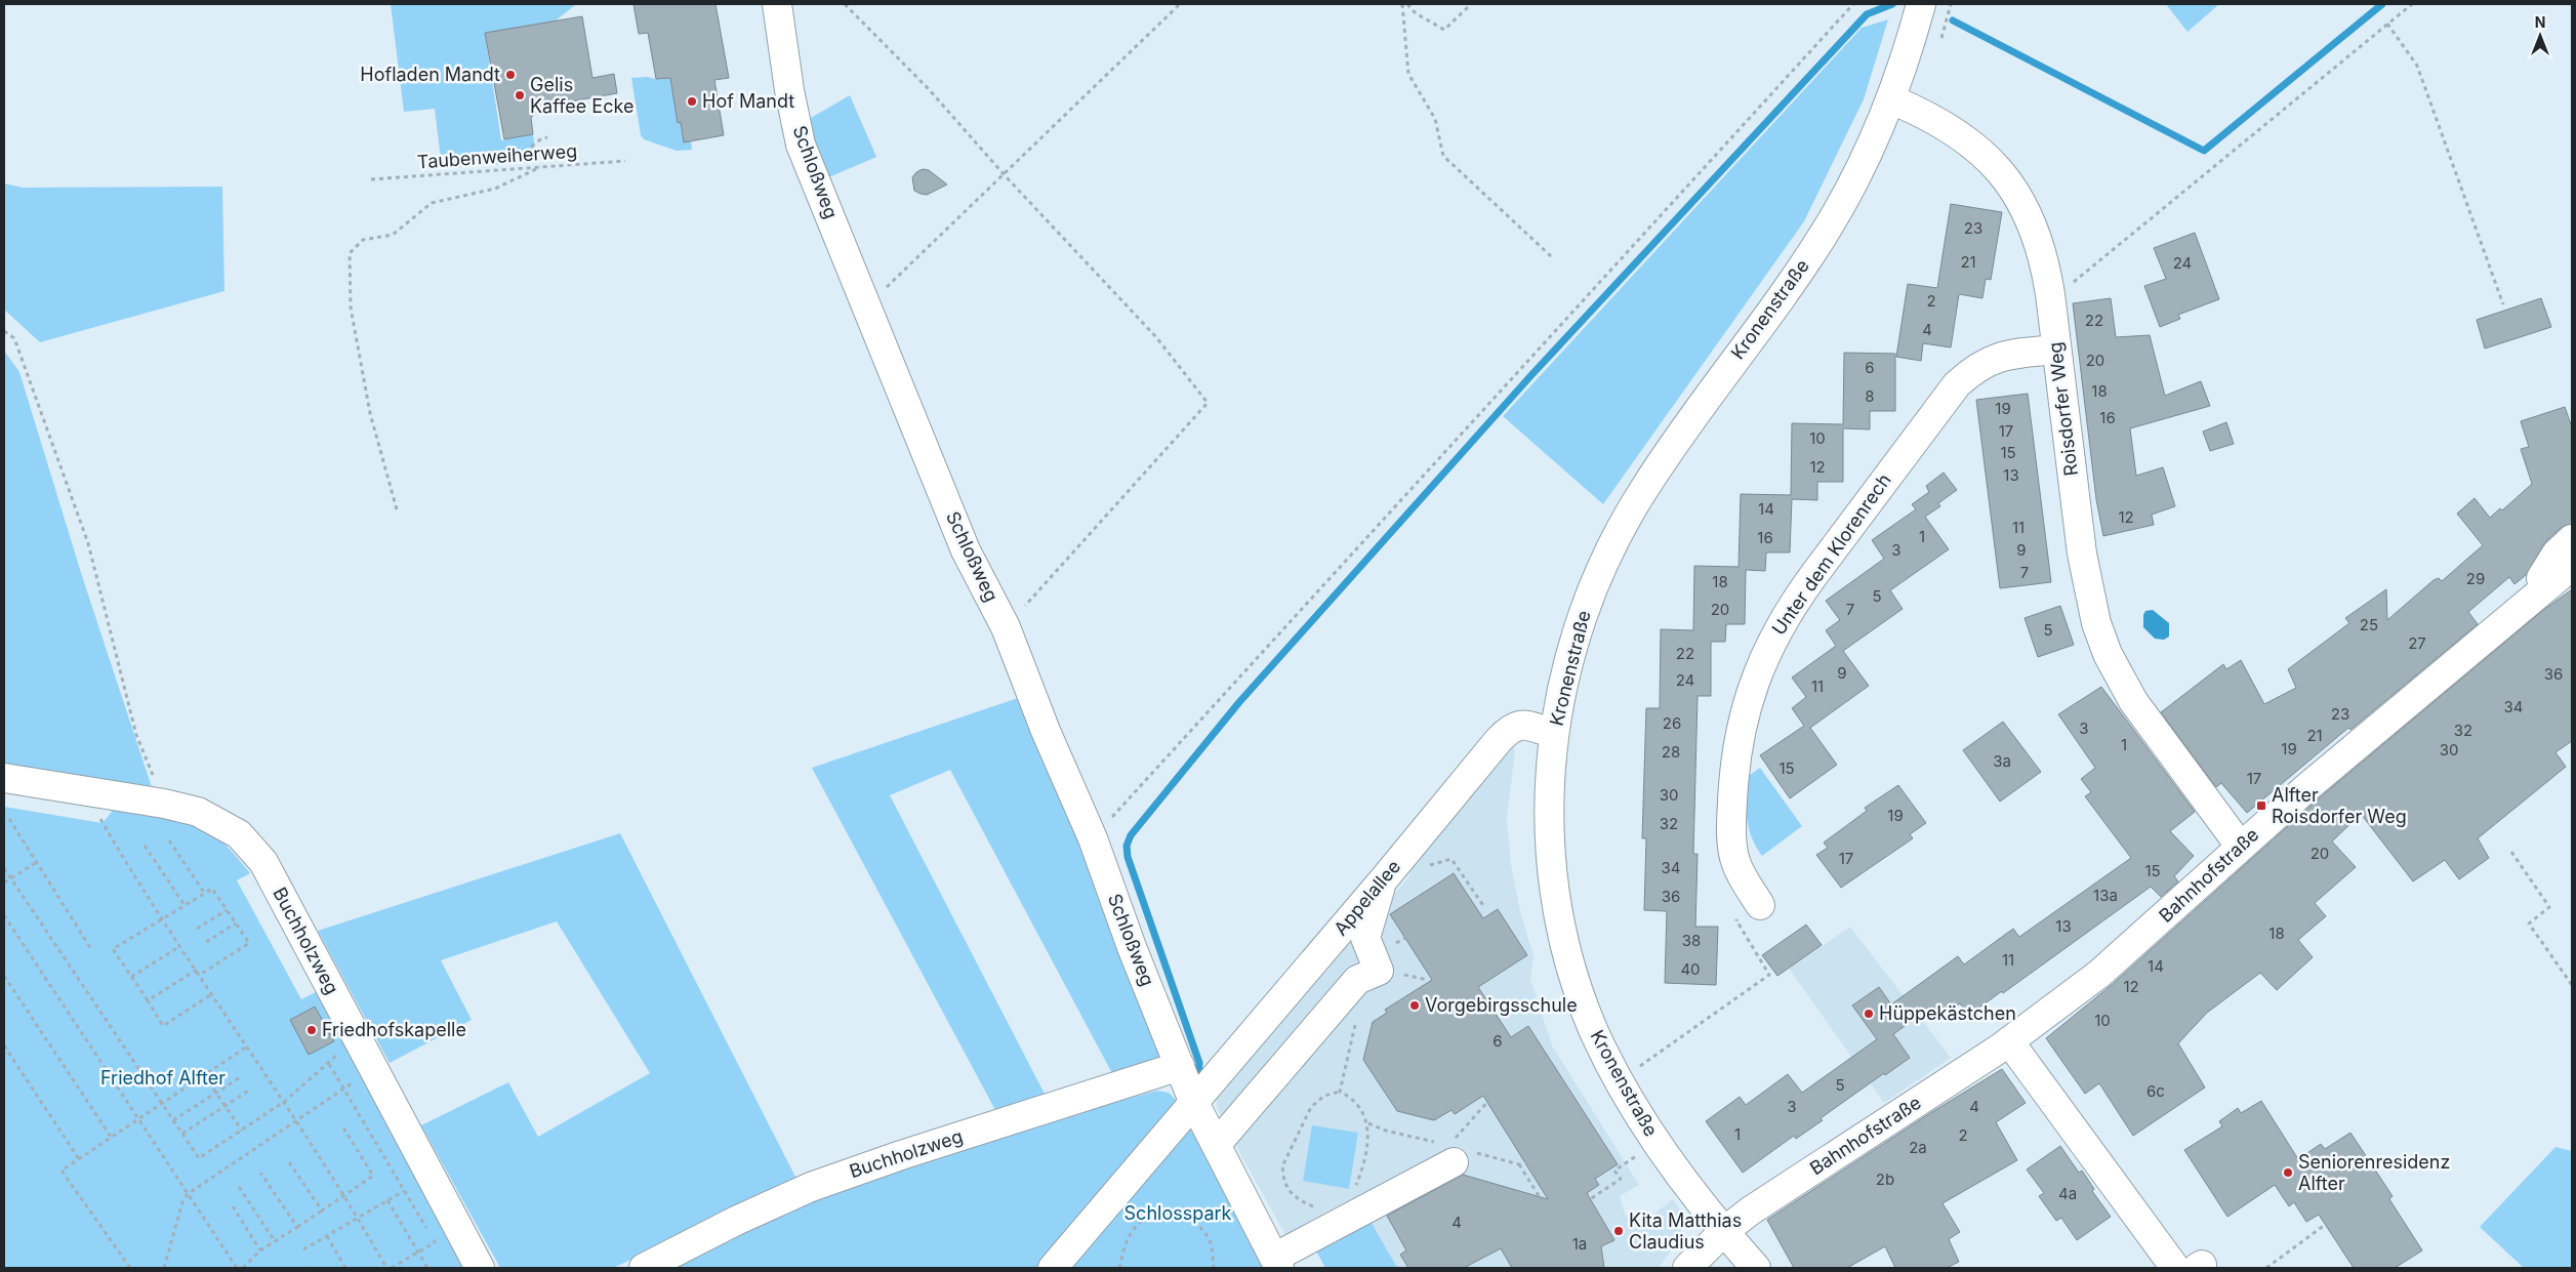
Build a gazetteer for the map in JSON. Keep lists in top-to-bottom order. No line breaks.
{"streets":{"street":["Schloßweg","Kronenstraße","Roisdorfer Weg","Unter dem Klorenrech","Bahnhofstraße","Appelallee","Buchholzweg"],"path":["Taubenweiherweg"]},"crossings":[["Schloßweg","Appelallee"],["Schloßweg","Buchholzweg"],["Kronenstraße","Roisdorfer Weg"],["Kronenstraße","Bahnhofstraße"],["Kronenstraße","Appelallee"],["Roisdorfer Weg","Unter dem Klorenrech"],["Roisdorfer Weg","Bahnhofstraße"]],"parks":["Friedhof Alfter","Schlosspark"],"places":{"other":["Hofladen Mandt","Gelis Kaffee Ecke","Hof Mandt","Vorgebirgsschule","Hüppekästchen","Friedhofskapelle","Seniorenresidenz Alfter","Kita Matthias Claudius"],"transit":["Alfter Roisdorfer Weg"]},"house_numbers":["23","21","24","2","22","4","20","6","18","8","19","16","17","10","15","12","13","14","12","11","1","16","3","9","7","29","18","5","20","7","25","5","27","22","9","36","24","11","34","23","26","3","32","21","1","19","30","28","3a","15","17","30","19","32","20","17","34","15","13a","36","13","18","38","11","14","40","12","10","6","5","6c","3","4","1","2","2a","2b","4a","4","1a"],"north":"top"}
